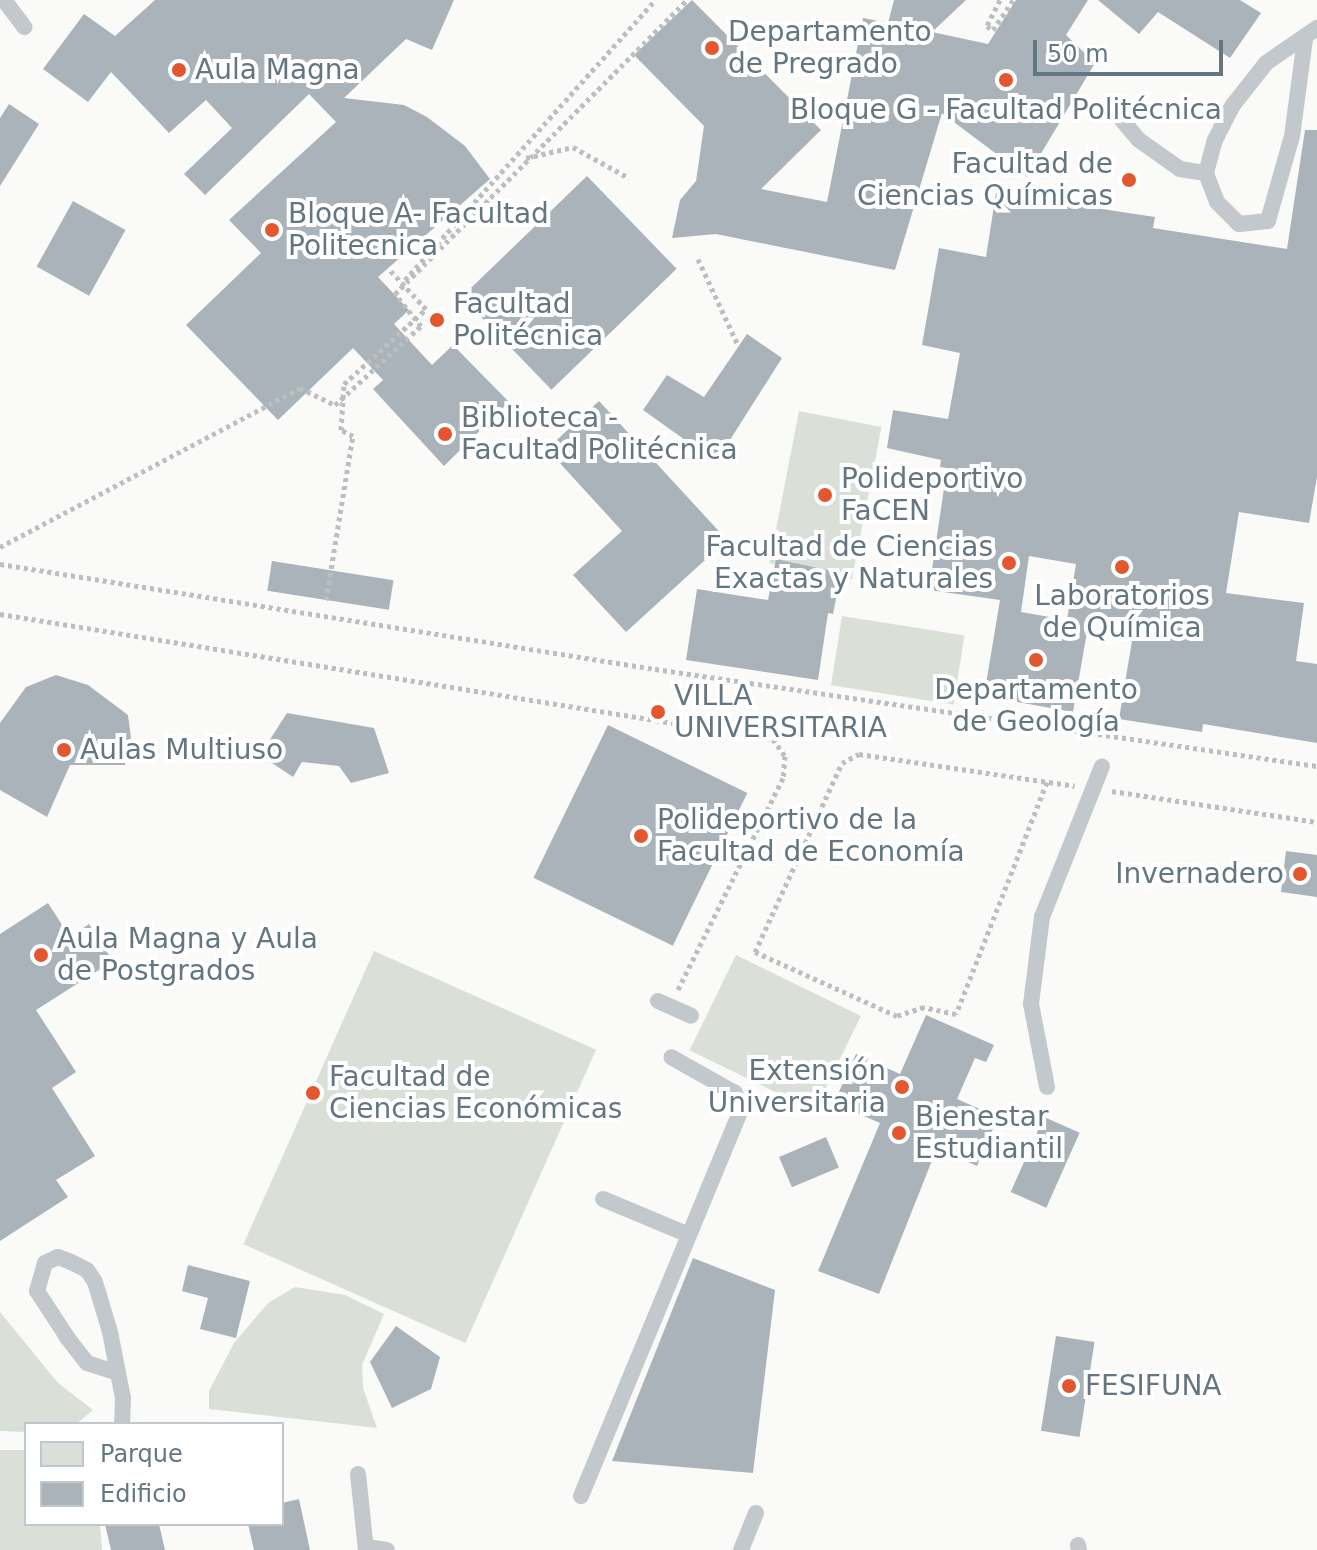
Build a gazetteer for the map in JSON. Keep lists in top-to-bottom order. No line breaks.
{"places":["Departamento de Pregrado","Aula Magna","Bloque G - Facultad Politécnica","Facultad de Ciencias Químicas","Bloque A- Facultad Politecnica","Facultad Politécnica","Biblioteca - Facultad Politécnica","Polideportivo FaCEN","Facultad de Ciencias Exactas y Naturales","Laboratorios de Química","Departamento de Geología","VILLA UNIVERSITARIA","Aulas Multiuso","Polideportivo de la Facultad de Economía","Invernadero","Aula Magna y Aula de Postgrados","Extensión Universitaria","Facultad de Ciencias Económicas","Bienestar Estudiantil","FESIFUNA"],"legend":["Parque","Edificio"],"scale_bar":"50 m"}
